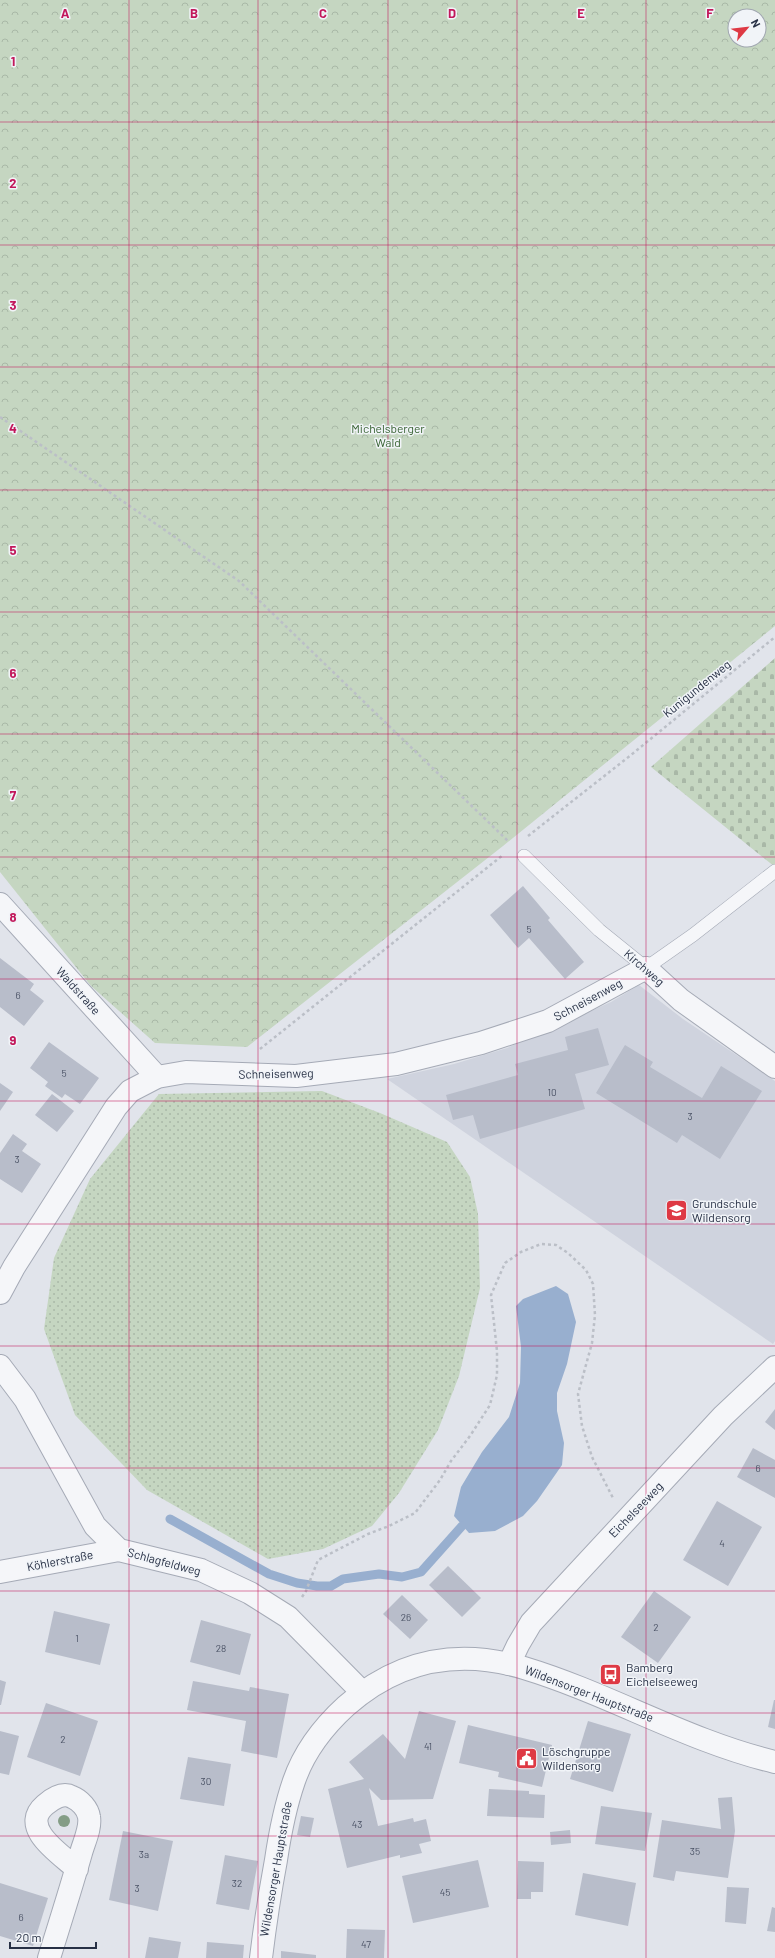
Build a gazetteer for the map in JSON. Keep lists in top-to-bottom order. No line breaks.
{"streets":{"street":["Kirchweg","Waldstraße","Schneisenweg","Eichelseeweg","Köhlerstraße","Schlagfeldweg","Wildensorger Hauptstraße"],"path":["Kunigundenweg"]},"crossings":[["Kunigundenweg","Schneisenweg"],["Kirchweg","Schneisenweg"],["Waldstraße","Schneisenweg"],["Eichelseeweg","Wildensorger Hauptstraße"],["Köhlerstraße","Schlagfeldweg"],["Schlagfeldweg","Wildensorger Hauptstraße"]],"parks":["Michelsberger Wald"],"places":{"school or university":["Grundschule Wildensorg"],"bus stop":["Bamberg Eichelseeweg"],"public building":["Löschgruppe Wildensorg"]},"house_numbers":["5","6","5","10","3","3","6","4","26","2","1","28","2","41","30","43","35","3a","32","3","45","6","47"],"scale_bar":"20 m","north":"top right","grid":{"columns":["A","B","C","D","E","F"],"rows":["1","2","3","4","5","6","7","8","9"]}}
